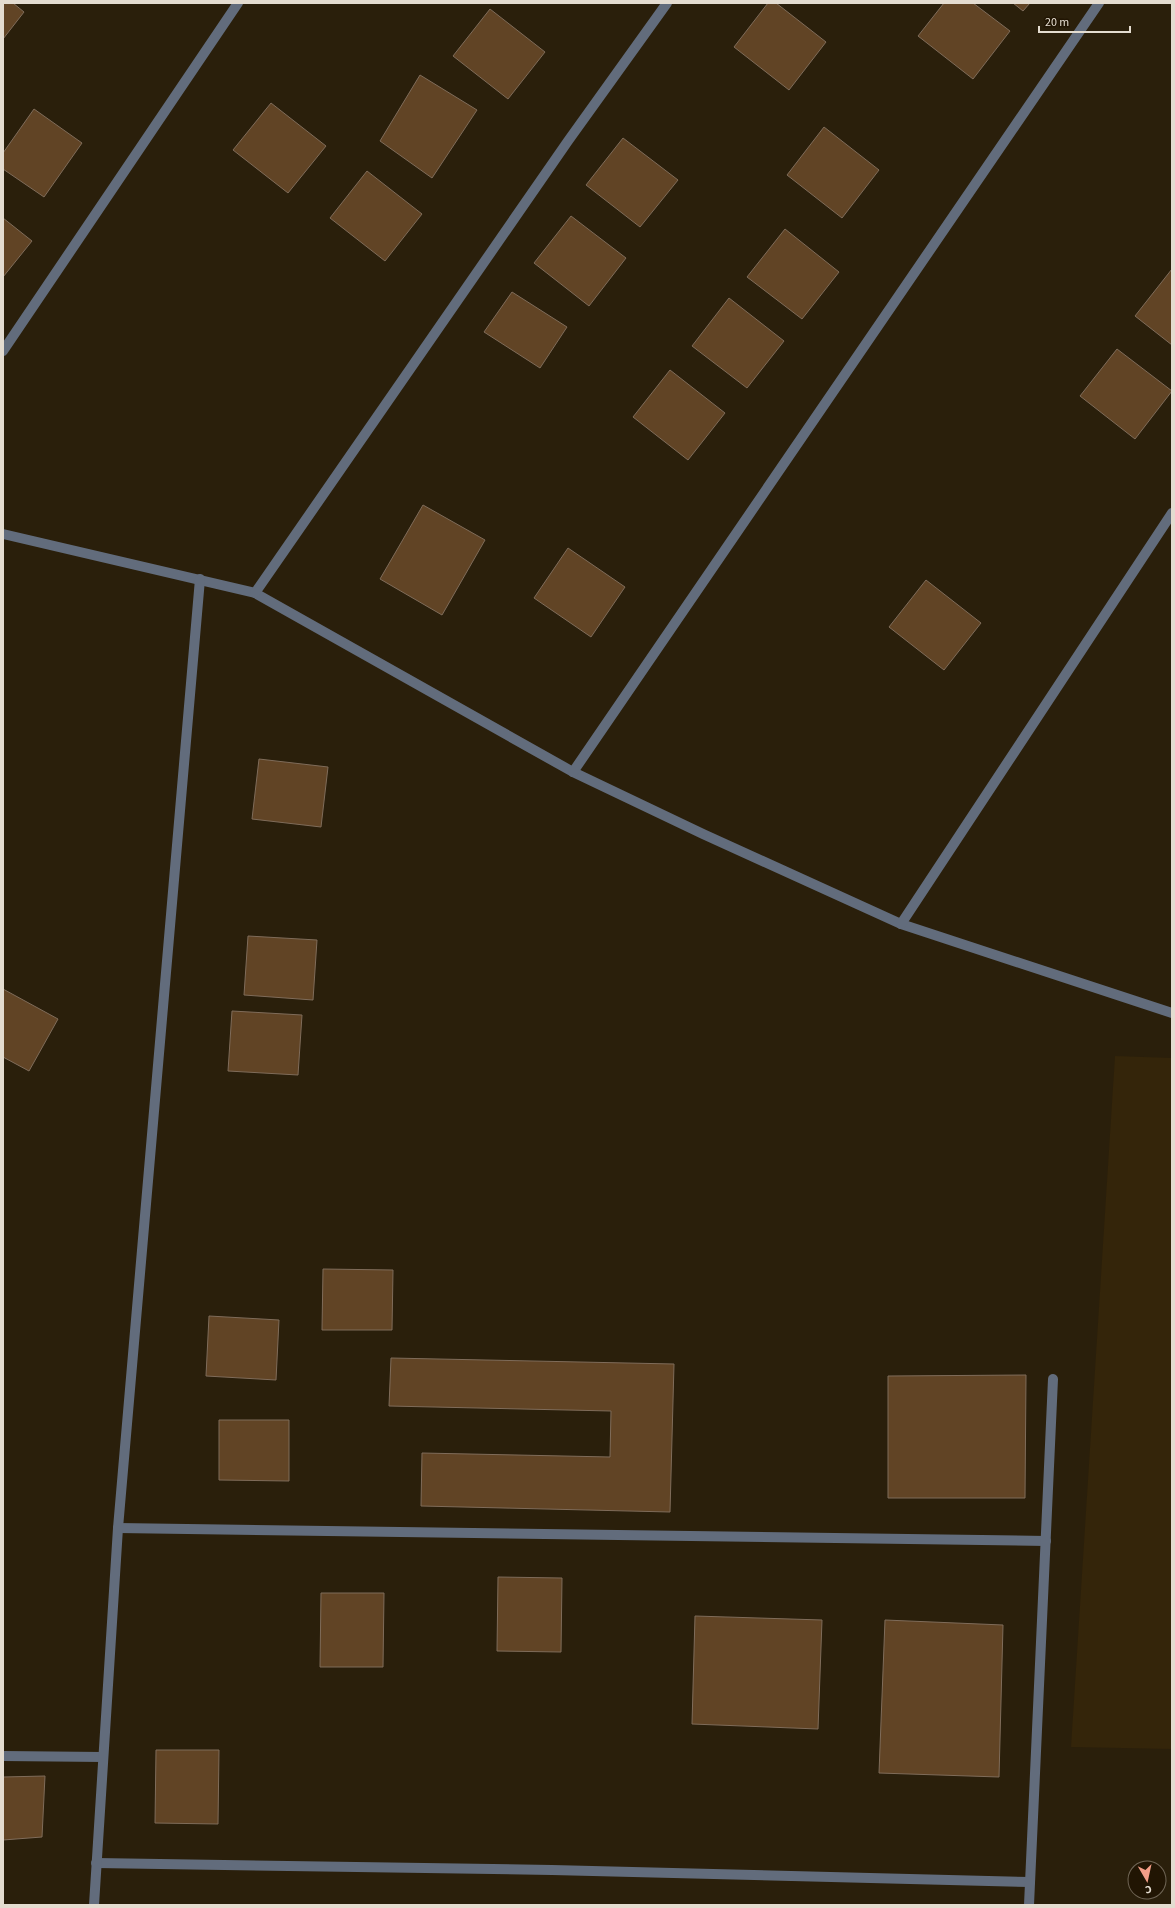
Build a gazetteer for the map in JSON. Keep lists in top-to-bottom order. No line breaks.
{"scale_bar":"20 m","north":"bottom"}
